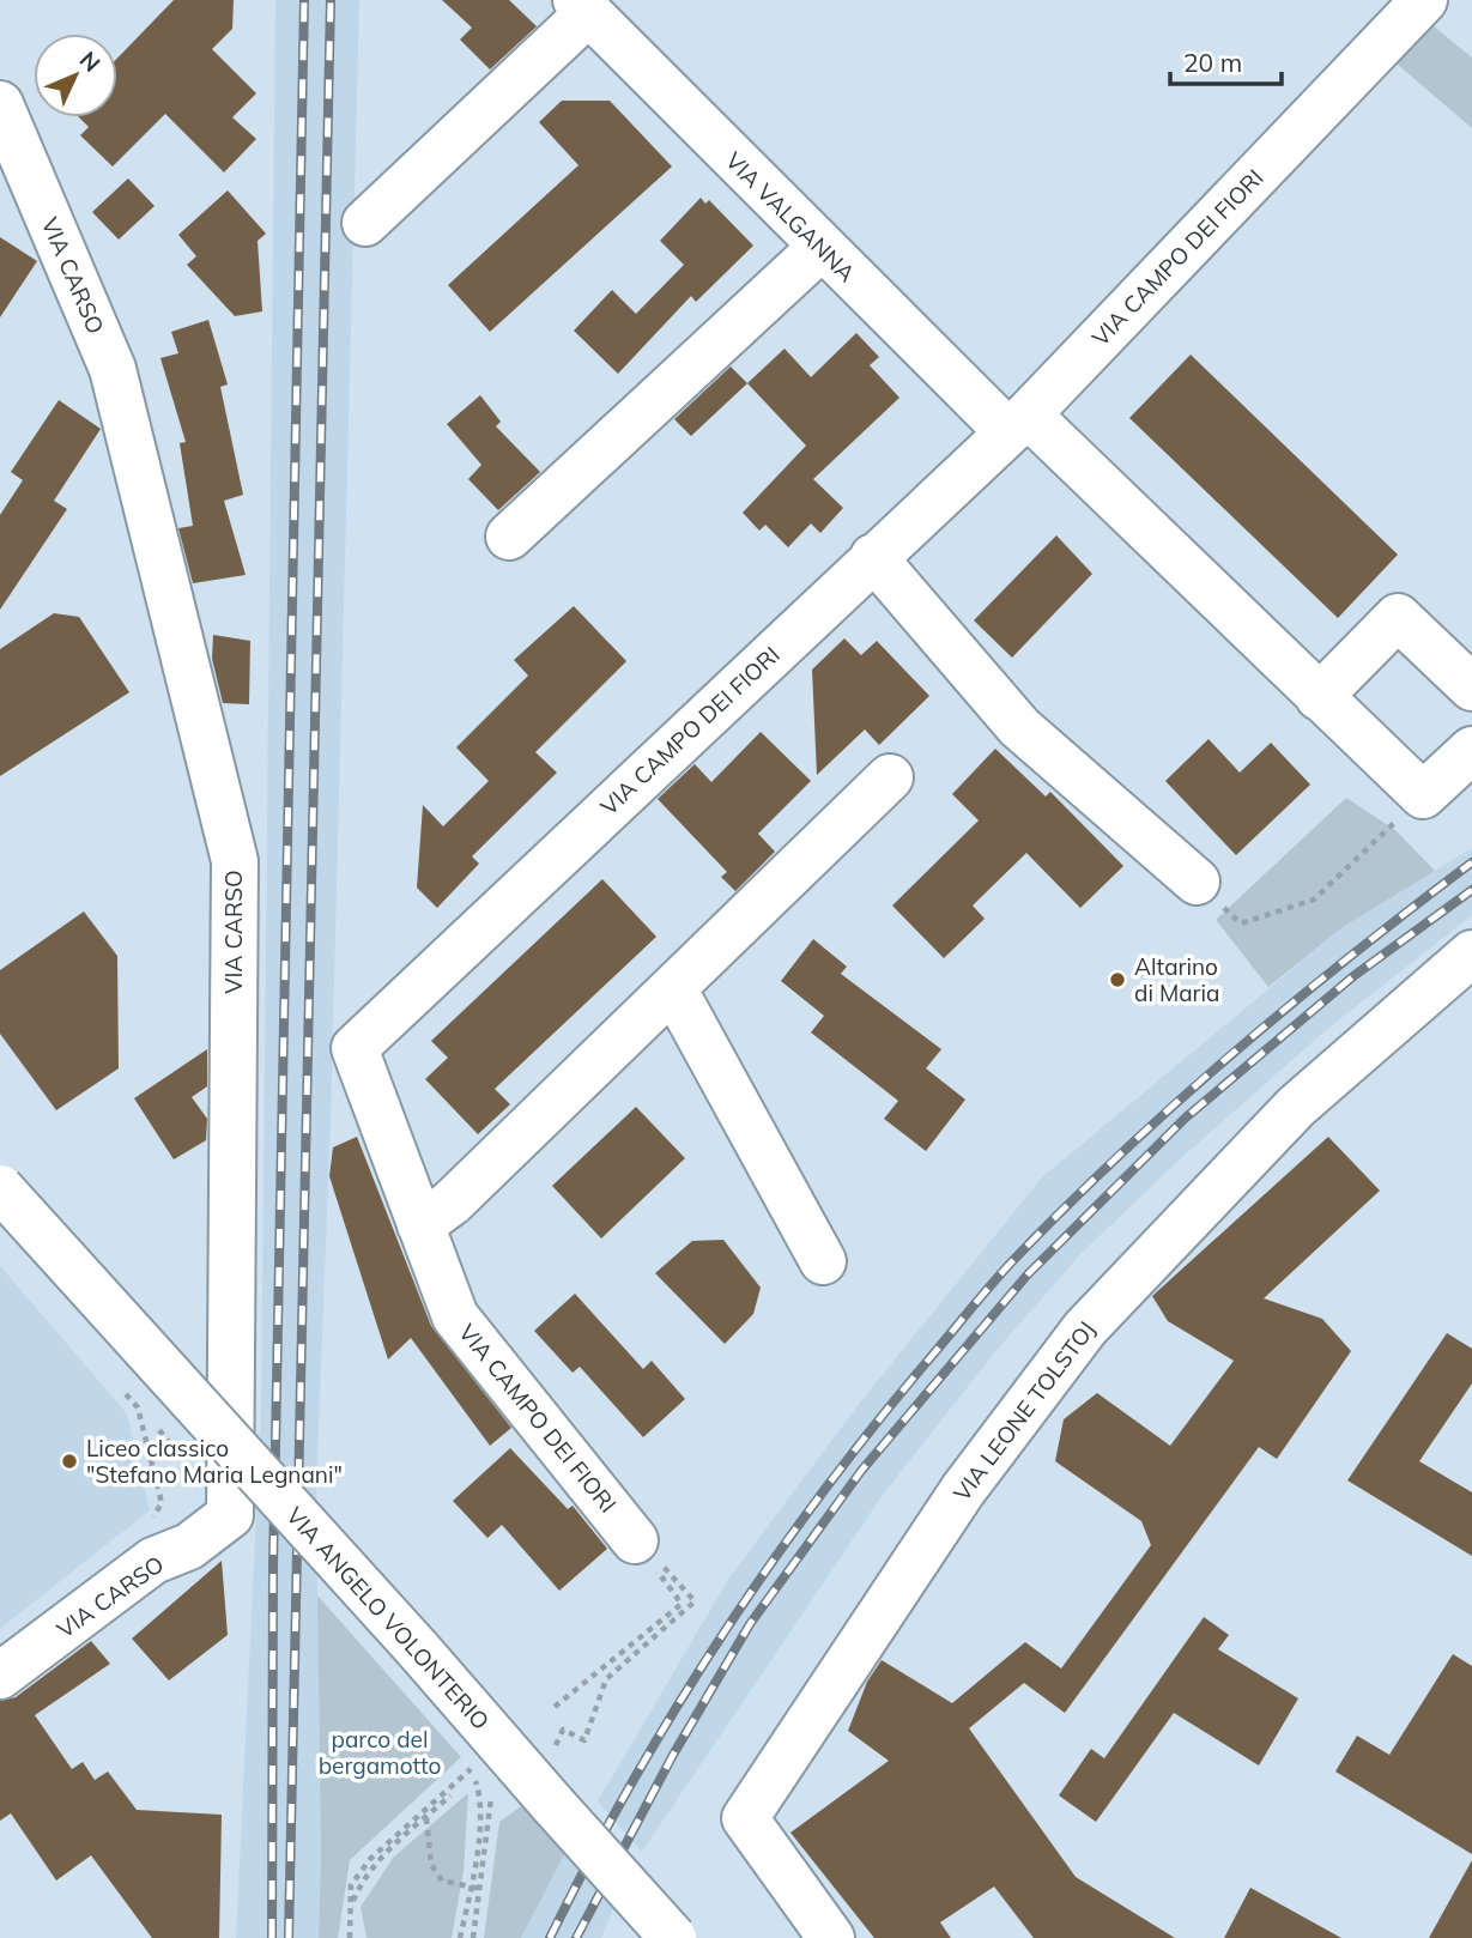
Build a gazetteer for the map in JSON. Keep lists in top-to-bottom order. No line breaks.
{"streets":{"street":["VIA VALGANNA","VIA CAMPO DEI FIORI","VIA CARSO","VIA LEONE TOLSTOJ","VIA ANGELO VOLONTERIO"]},"crossings":[["VIA VALGANNA","VIA CAMPO DEI FIORI"]],"parks":["parco del bergamotto"],"places":["Altarino di Maria","Liceo classico \"Stefano Maria Legnani\""],"scale_bar":"20 m","north":"top right"}
